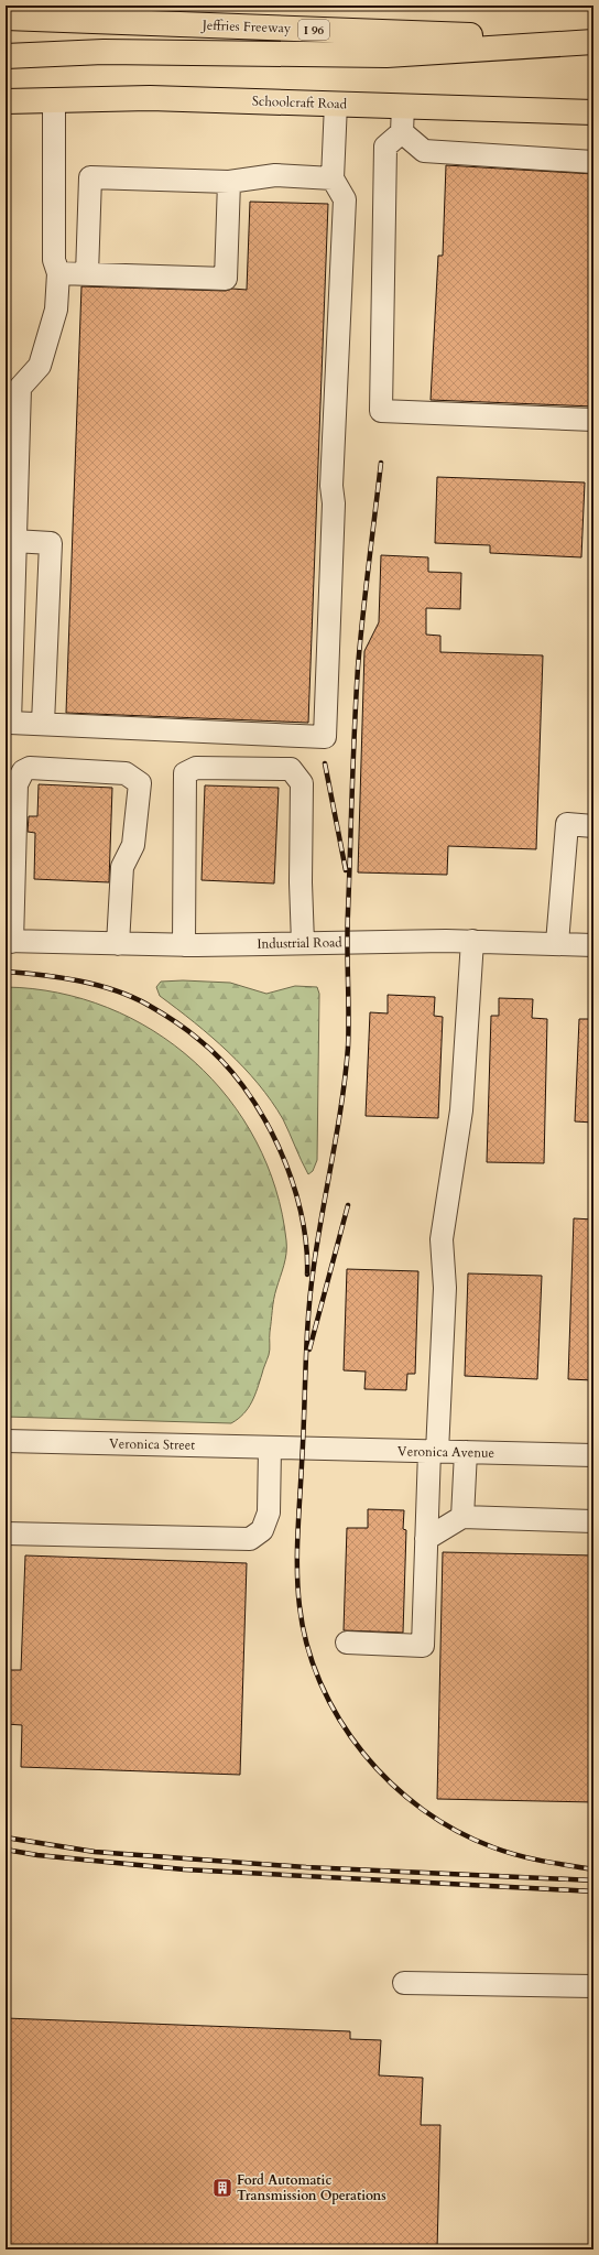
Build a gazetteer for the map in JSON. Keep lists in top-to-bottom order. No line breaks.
{"streets":{"main road":["Jeffries Freeway","I 96","Schoolcraft Road"],"street":["Industrial Road","Veronica Street","Veronica Avenue"]},"crossings":[["Veronica Street","Veronica Avenue"]],"places":{"building":["Ford Automatic Transmission Operations"]}}
